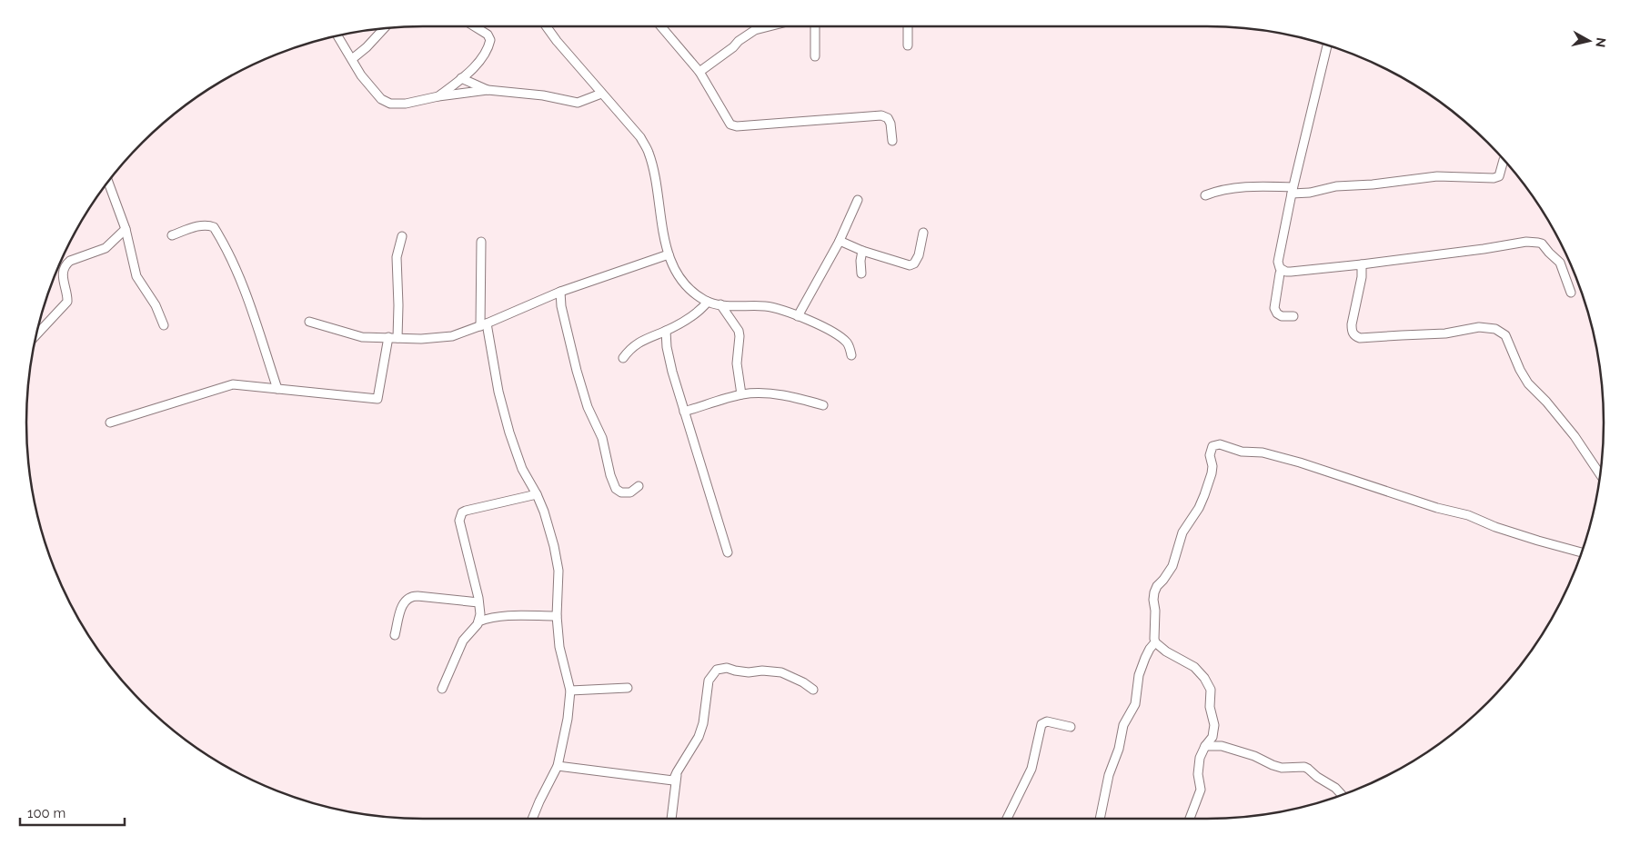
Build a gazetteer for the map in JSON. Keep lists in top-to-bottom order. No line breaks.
{"scale_bar":"100 m","north":"right"}
